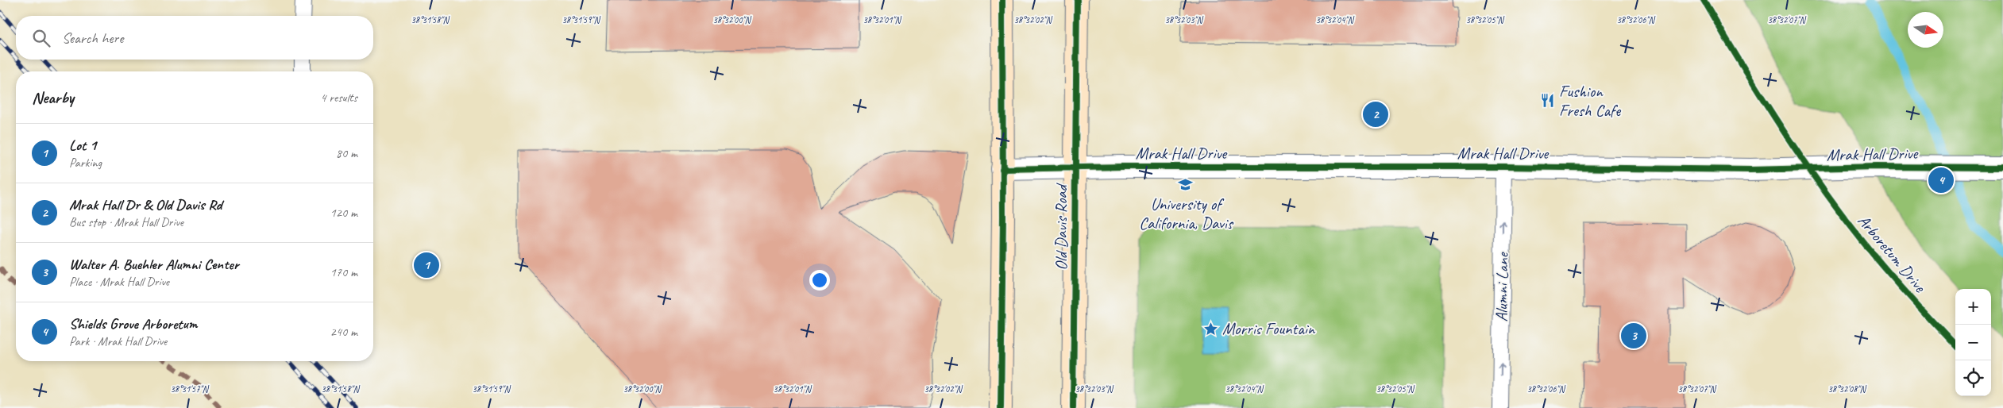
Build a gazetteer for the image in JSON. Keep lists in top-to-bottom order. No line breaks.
{"streets":{"street":["Mrak Hall Drive","Old Davis Road"],"lane":["Alumni Lane"],"cycle path":["Arboretum Drive"]},"crossings":[["Mrak Hall Drive","Old Davis Road"],["Mrak Hall Drive","Alumni Lane"]],"one_way":["Alumni Lane"],"places":{"restaurant":["Fushion Fresh Cafe"],"school or university":["University of California, Davis"],"place":["Morris Fountain"]},"north":"right","page":{"search":"Search here","heading":["Nearby","4 results"],"pins":["2","4","1","3"],"list":[{"mark":"1","name":"Lot 1","note":"Parking","value":"80 m"},{"mark":"2","name":"Mrak Hall Dr & Old Davis Rd","note":"Bus stop · Mrak Hall Drive","value":"120 m"},{"mark":"3","name":"Walter A. Buehler Alumni Center","note":"Place · Mrak Hall Drive","value":"170 m"},{"mark":"4","name":"Shields Grove Arboretum","note":"Park · Mrak Hall Drive","value":"240 m"}],"map_buttons":["+","−"]},"coordinates":["38°31'58\"N","38°31'59\"N","38°32'00\"N","38°32'01\"N","38°32'02\"N","38°32'03\"N","38°32'04\"N","38°32'05\"N","38°32'06\"N","38°32'07\"N","38°31'57\"N","38°32'08\"N"]}
